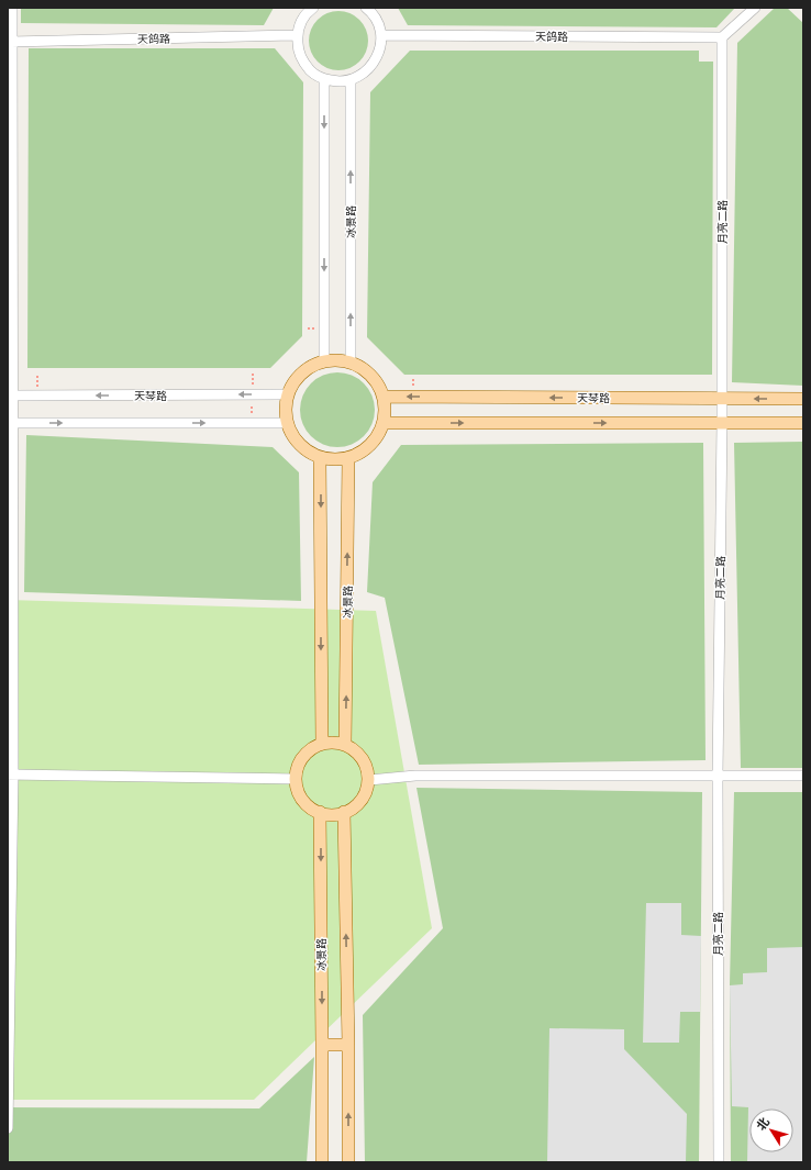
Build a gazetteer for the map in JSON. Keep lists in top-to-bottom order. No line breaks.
{"streets":{"main road":["冰景路","天琴路"],"street":["天鸽路","月亮二路"]},"crossings":[["天鸽路","月亮二路"],["冰景路","天琴路"],["月亮二路","天琴路"]],"north":"top left"}
